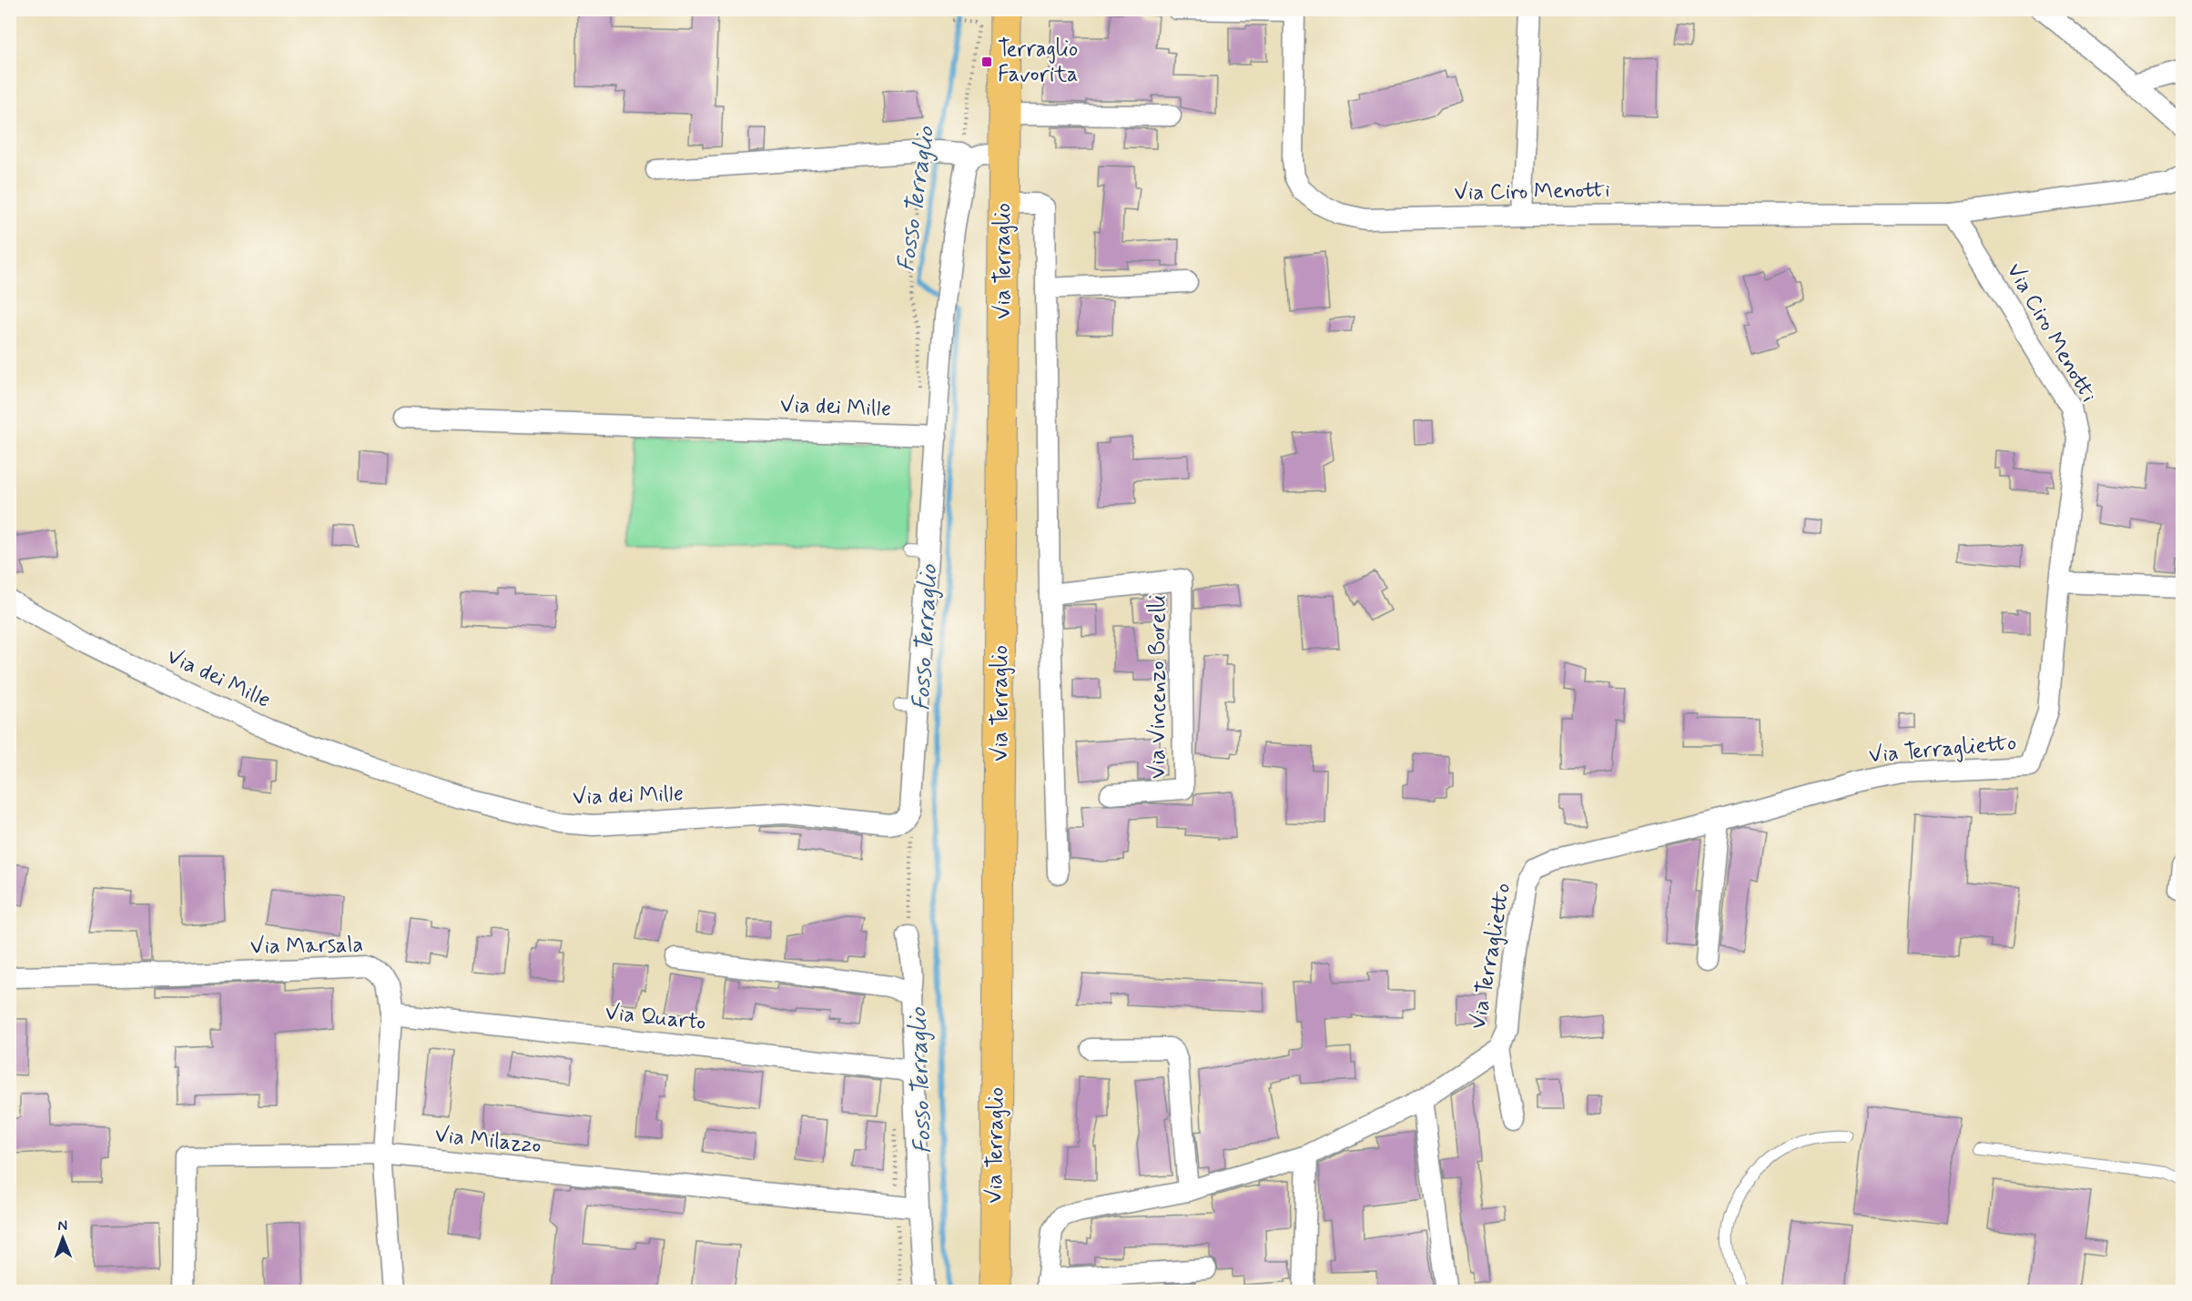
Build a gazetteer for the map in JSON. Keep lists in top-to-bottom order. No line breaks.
{"streets":{"main road":["Via Terraglio"],"street":["Via Ciro Menotti","Via dei Mille","Via Vincenzo Borelli","Via Terraglietto","Via Marsala","Via Quarto","Via Milazzo"]},"crossings":[["Via Ciro Menotti","Via Terraglietto"],["Via Marsala","Via Quarto"],["Via Marsala","Via Milazzo"]],"water":["Fosso Terraglio"],"places":{"transit":["Terraglio Favorita"]},"north":"top"}
